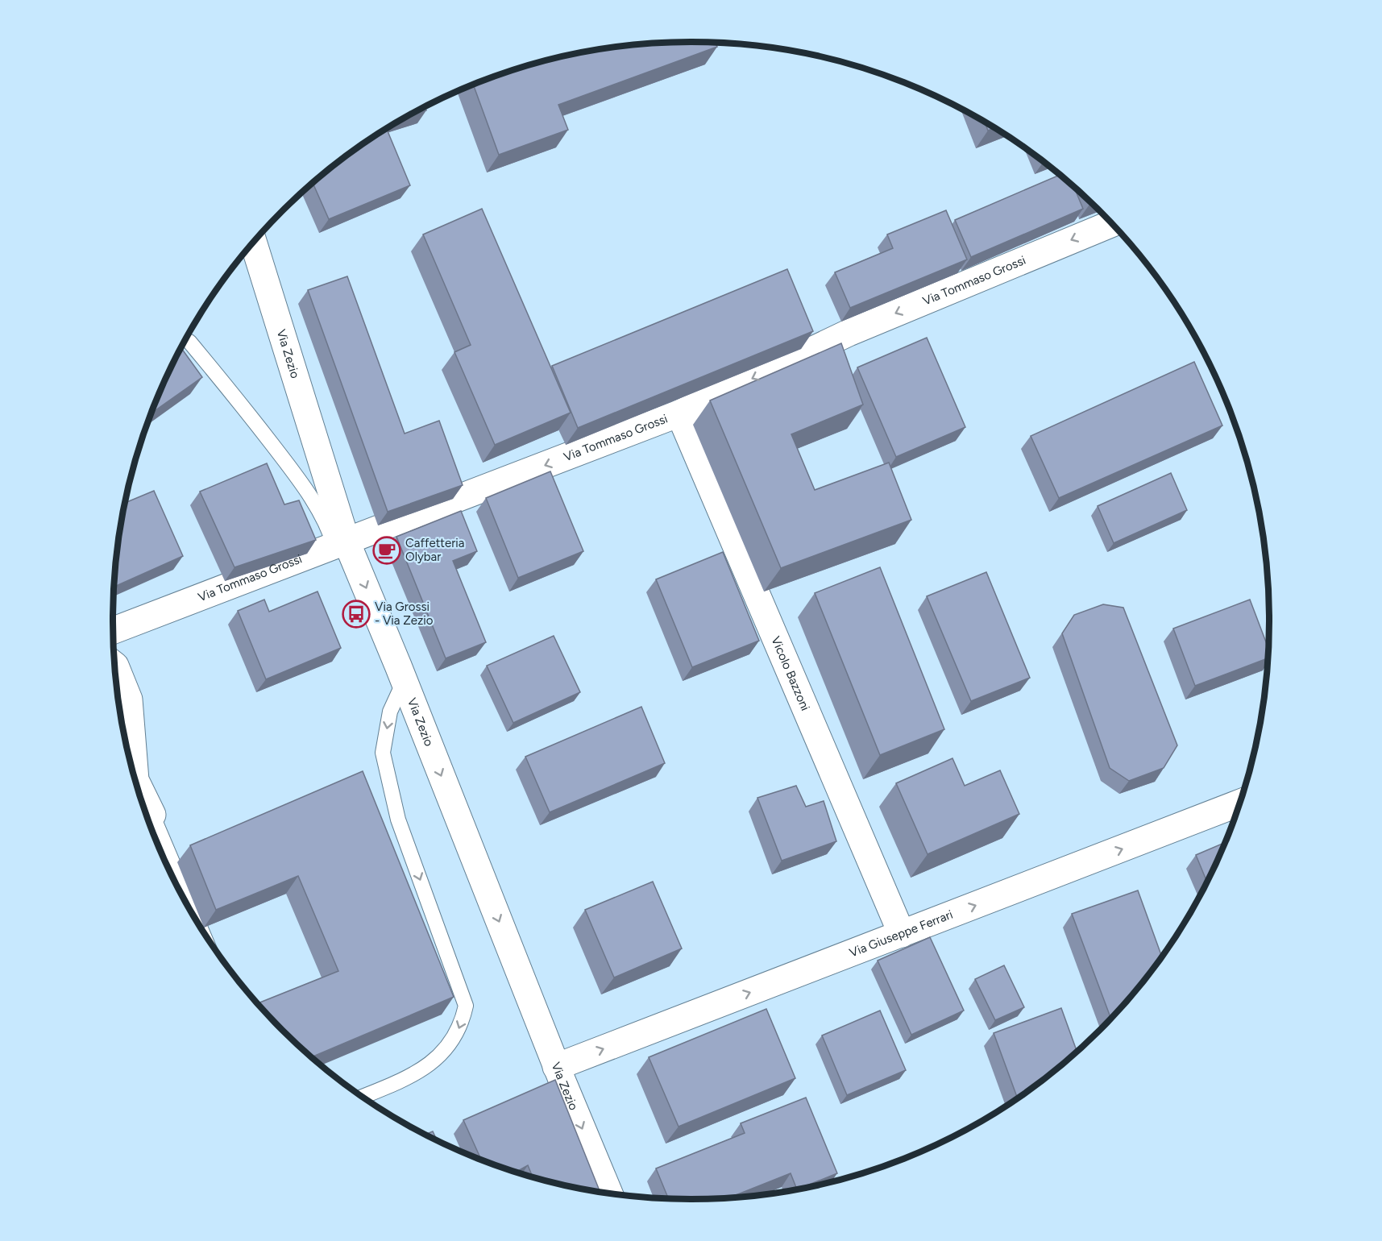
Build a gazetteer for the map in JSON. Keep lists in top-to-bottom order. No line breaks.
{"streets":{"street":["Via Tommaso Grossi","Via Zezio","Vicolo Bazzoni","Via Giuseppe Ferrari"]},"crossings":[["Via Tommaso Grossi","Via Zezio"],["Via Tommaso Grossi","Vicolo Bazzoni"],["Via Zezio","Via Giuseppe Ferrari"],["Vicolo Bazzoni","Via Giuseppe Ferrari"]],"one_way":["Via Tommaso Grossi","Via Zezio","Via Giuseppe Ferrari"],"places":{"cafe":["Caffetteria Olybar"],"bus stop":["Via Grossi - Via Zezio"]}}
